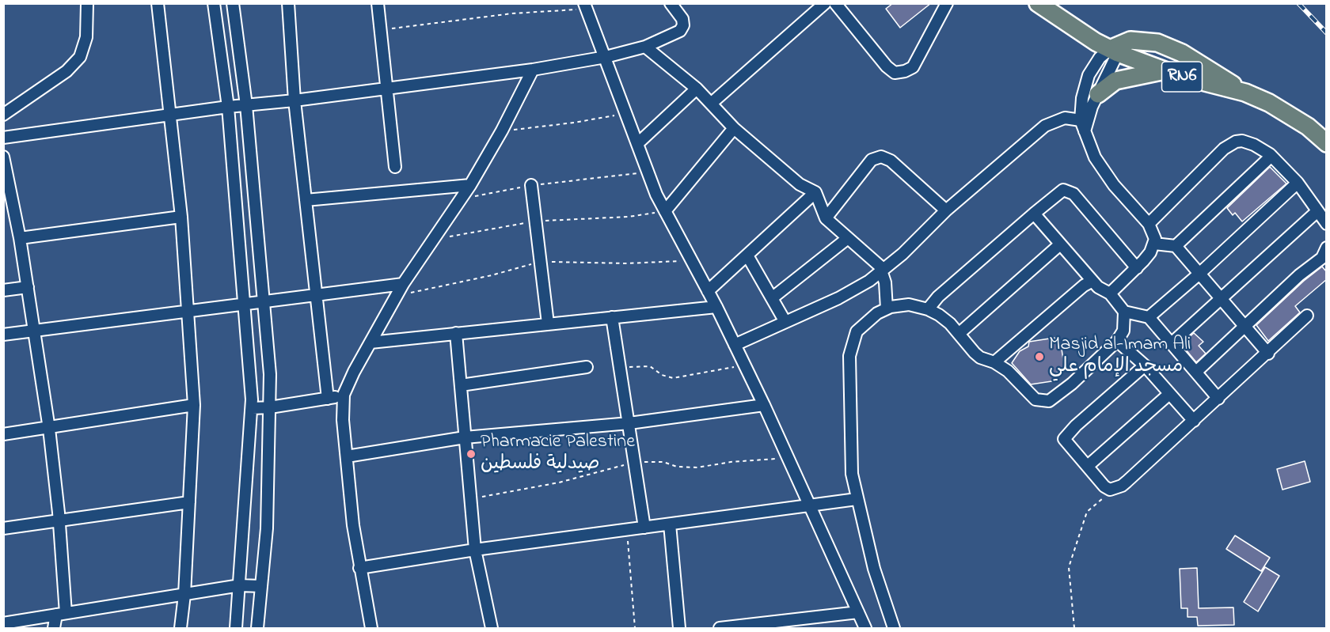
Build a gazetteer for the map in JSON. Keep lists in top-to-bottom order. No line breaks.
{"streets":{"main road":["RN6"]},"places":["Masjid al-Imam Ali مسجد الإمام علي","Pharmacie Palestine صيدلية فلسطين"]}
